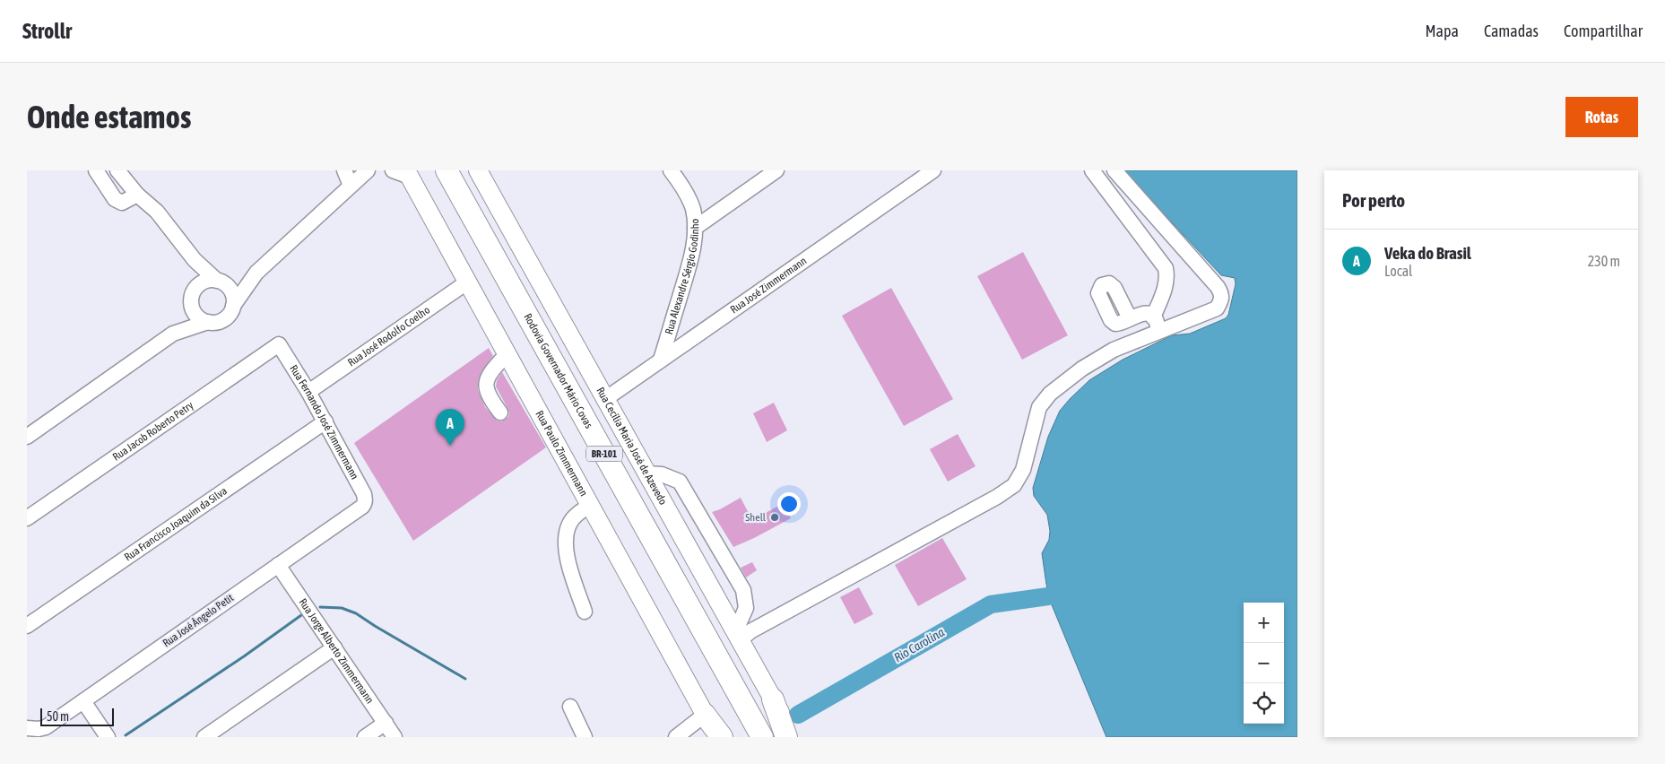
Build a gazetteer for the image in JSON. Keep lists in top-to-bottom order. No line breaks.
{"streets":{"highway":["Rodovia Governador Mário Covas","BR-101"],"main road":["Rua Cecília Maria José de Azevedo","Rua Paulo Zimmermann"],"street":["Rua Alexandre Sérgio Godinho","Rua José Zimmermann","Rua José Rodolfo Coelho","Rua Fernando José Zimmermann","Rua Jacob Roberto Petry","Rua Francisco Joaquim da Silva","Rua José Ângelo Petit","Rua Jorge Alberto Zimmermann"]},"crossings":[["Rua Alexandre Sérgio Godinho","Rua José Zimmermann"],["Rua José Zimmermann","Rua Cecília Maria José de Azevedo"],["Rua José Rodolfo Coelho","Rua Fernando José Zimmermann"],["Rua José Rodolfo Coelho","Rua Paulo Zimmermann"],["Rua Fernando José Zimmermann","Rua Jacob Roberto Petry"],["Rua Fernando José Zimmermann","Rua Francisco Joaquim da Silva"],["Rua Fernando José Zimmermann","Rua José Ângelo Petit"],["Rua José Ângelo Petit","Rua Jorge Alberto Zimmermann"]],"water":["Rio Carolina"],"places":["Shell"],"scale_bar":"50 m","page":{"header":"Strollr","nav":["Mapa","Camadas","Compartilhar"],"buttons":"Rotas","title":"Onde estamos","heading":"Por perto","list":[{"mark":"A","name":"Veka do Brasil","note":"Local","value":"230 m"}],"pins":"A","map_buttons":["+","−"],"scale":"50 m"}}
